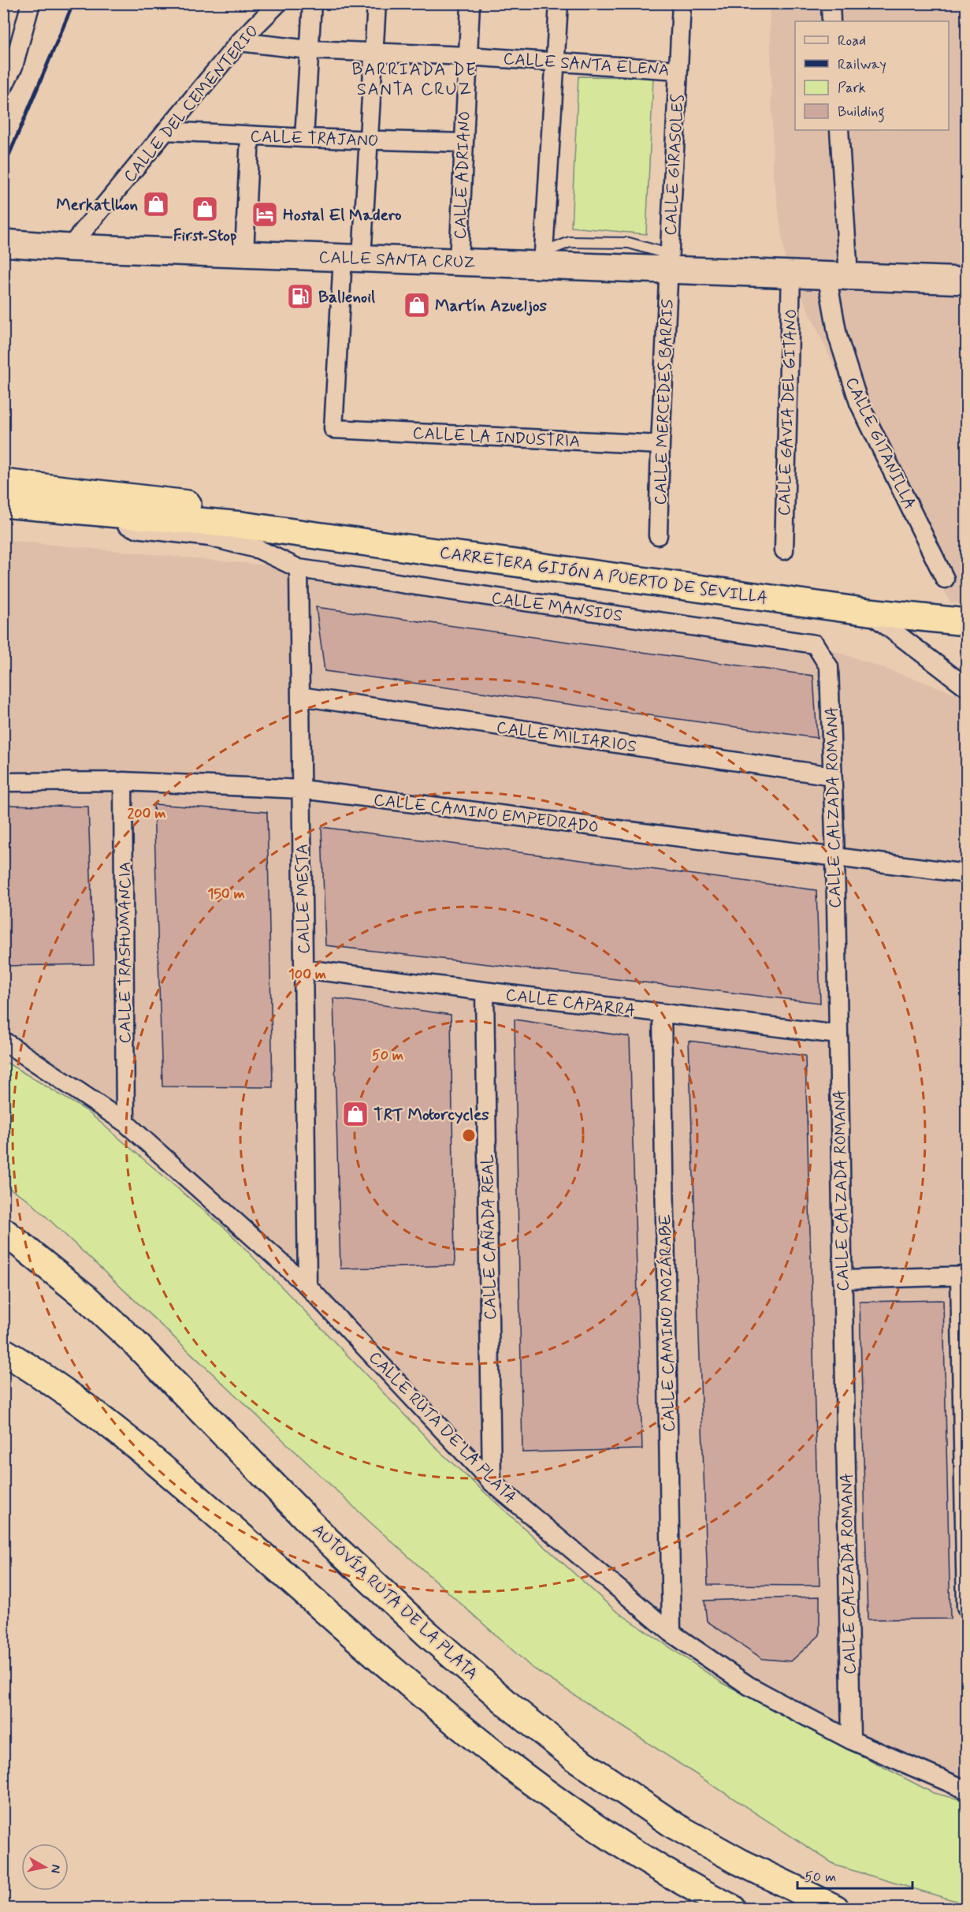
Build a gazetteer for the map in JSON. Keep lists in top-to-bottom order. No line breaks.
{"streets":{"highway":["CARRETERA GIJÓN A PUERTO DE SEVILLA","AUTOVÍA RUTA DE LA PLATA"],"main road":["CALLE SANTA CRUZ"],"street":["CALLE SANTA ELENA","CALLE DEL CEMENTERIO","CALLE TRAJANO","CALLE GIRASOLES","CALLE ADRIANO","CALLE MERCEDES BARRIS","CALLE GAVIA DEL GITANO","CALLE LA INDUSTRIA","CALLE GITANILLA","CALLE MANSIOS","CALLE MILIARIOS","CALLE CALZADA ROMANA","CALLE CAMINO EMPEDRADO","CALLE MESTA","CALLE TRASHUMANCIA","CALLE CAPARRA","CALLE CAÑADA REAL","CALLE CAMINO MOZÁRABE","CALLE RUTA DE LA PLATA"]},"crossings":[["CALLE SANTA ELENA","CALLE DEL CEMENTERIO"],["CALLE SANTA ELENA","CALLE GIRASOLES"],["CALLE SANTA ELENA","CALLE ADRIANO"],["CALLE DEL CEMENTERIO","CALLE TRAJANO"],["CALLE DEL CEMENTERIO","CALLE SANTA CRUZ"],["CALLE TRAJANO","CALLE ADRIANO"],["CALLE GIRASOLES","CALLE SANTA CRUZ"],["CALLE GIRASOLES","CALLE MERCEDES BARRIS"],["CALLE ADRIANO","CALLE SANTA CRUZ"],["CALLE SANTA CRUZ","CALLE MERCEDES BARRIS"],["CALLE SANTA CRUZ","CALLE GAVIA DEL GITANO"],["CALLE SANTA CRUZ","CALLE LA INDUSTRIA"],["CALLE SANTA CRUZ","CALLE GITANILLA"],["CALLE MERCEDES BARRIS","CALLE LA INDUSTRIA"],["CARRETERA GIJÓN A PUERTO DE SEVILLA","CALLE MANSIOS"],["CALLE MANSIOS","CALLE CALZADA ROMANA"],["CALLE MANSIOS","CALLE MESTA"],["CALLE MILIARIOS","CALLE CALZADA ROMANA"],["CALLE MILIARIOS","CALLE MESTA"],["CALLE CALZADA ROMANA","CALLE CAMINO EMPEDRADO"],["CALLE CALZADA ROMANA","CALLE CAPARRA"],["CALLE CALZADA ROMANA","CALLE RUTA DE LA PLATA"],["CALLE CAMINO EMPEDRADO","CALLE MESTA"],["CALLE CAMINO EMPEDRADO","CALLE TRASHUMANCIA"],["CALLE MESTA","CALLE CAPARRA"],["CALLE MESTA","CALLE RUTA DE LA PLATA"],["CALLE TRASHUMANCIA","CALLE RUTA DE LA PLATA"],["CALLE CAPARRA","CALLE CAÑADA REAL"],["CALLE CAPARRA","CALLE CAMINO MOZÁRABE"],["CALLE CAÑADA REAL","CALLE RUTA DE LA PLATA"],["CALLE CAMINO MOZÁRABE","CALLE RUTA DE LA PLATA"]],"districts":["BARRIADA DE SANTA CRUZ"],"places":{"shop":["Merkatlhon","First Stop","Martín Azueljos","TRT Motorcycles"],"hotel":["Hostal El Madero"],"fuel station":["Ballenoil"]},"legend":["Road","Railway","Park","Building"],"scale_bar":"50 m","north":"right","rings":["200 m","150 m","100 m","50 m"]}
